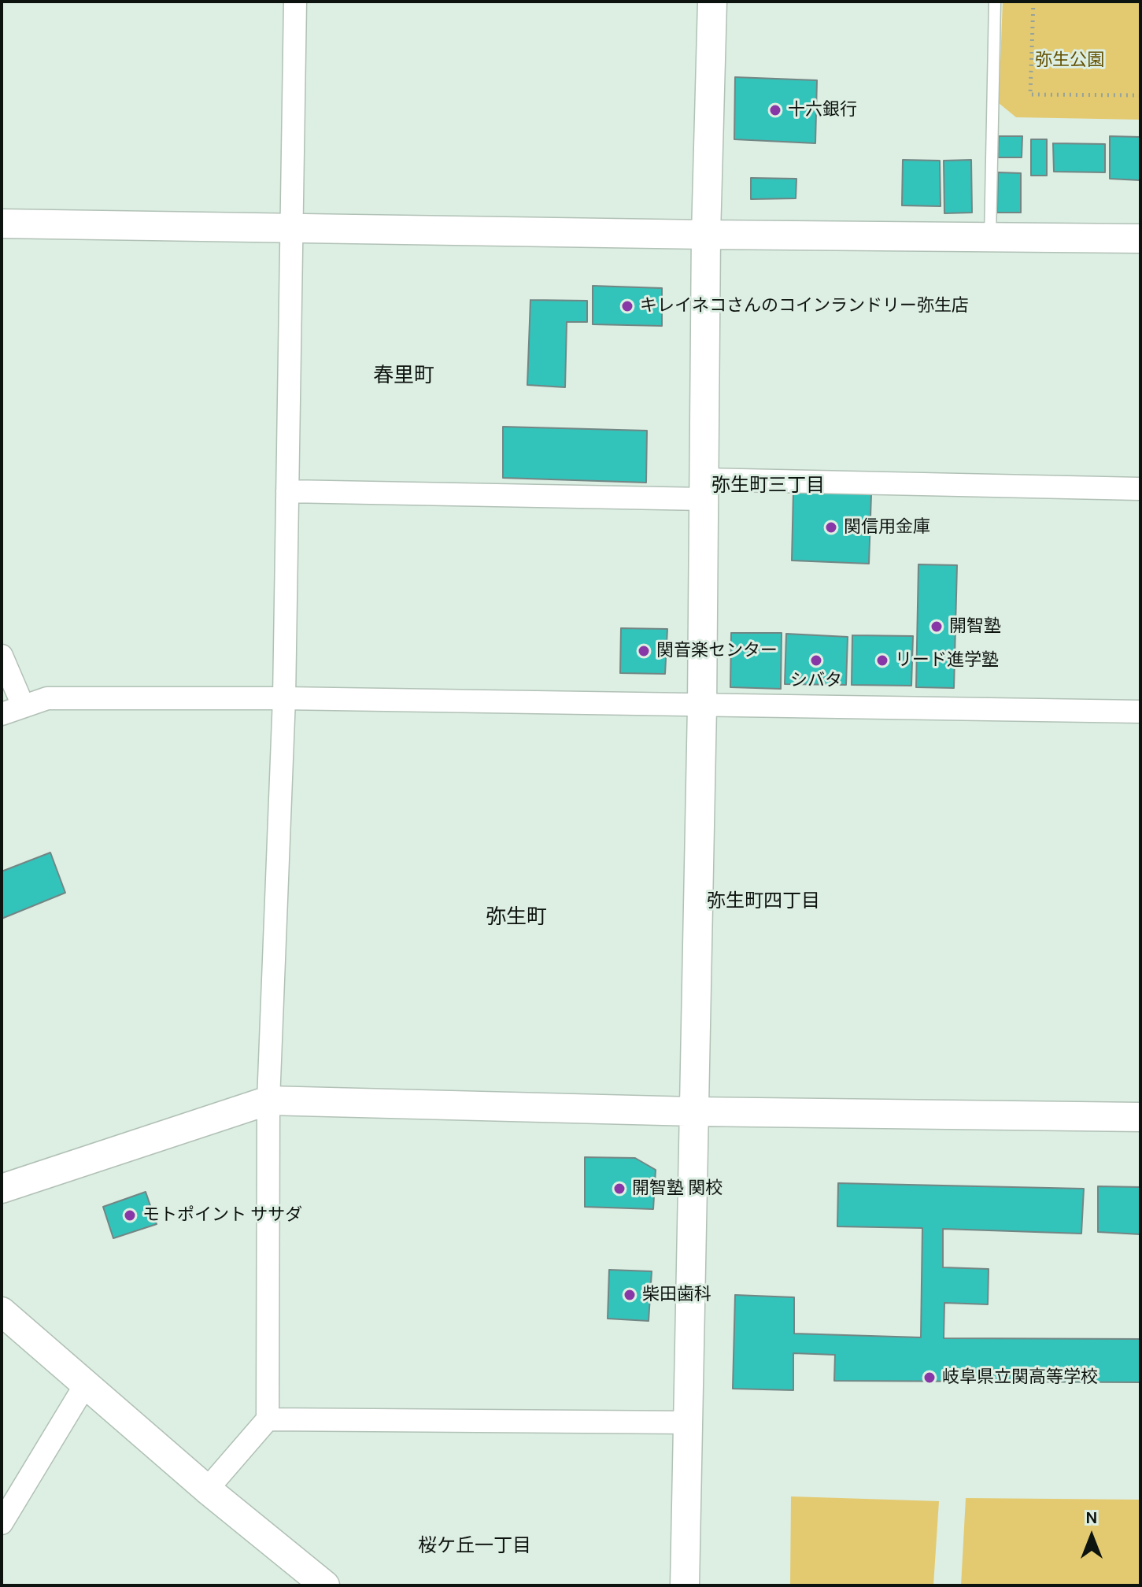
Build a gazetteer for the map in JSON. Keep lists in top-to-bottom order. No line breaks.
{"districts":["春里町","弥生町三丁目","弥生町四丁目","弥生町","桜ケ丘一丁目"],"parks":["弥生公園"],"places":["十六銀行","キレイネコさんのコインランドリー弥生店","関信用金庫","開智塾","関音楽センター","シバタ","リード進学塾","開智塾 関校","モトポイント ササダ","柴田歯科","岐阜県立関高等学校"],"north":"top"}
